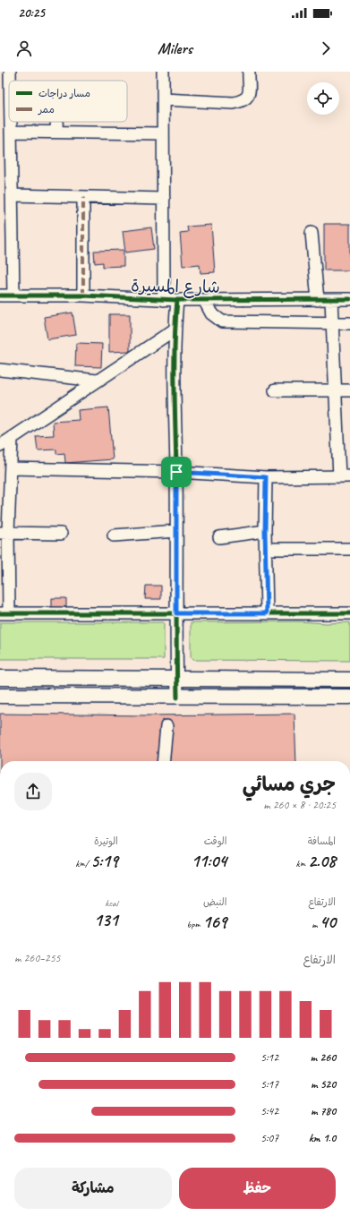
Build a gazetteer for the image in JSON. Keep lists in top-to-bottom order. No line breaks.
{"streets":{"street":["شارع المسيرة"]},"legend":["مسار دراجات","ممر"],"page":{"status":"20:25","header":"Milers","heading":["جري مسائي","20:25 · 8 × 260 m"],"stats":[["المسافة","2.08 km"],["الوقت","11:04"],["الوتيرة","5:19 /km"],["الارتفاع","40 m"],["النبض","169 bpm"],["kcal","131"]],"chart":["الارتفاع","255–260 m"],"list":[{"name":"260 m","note":"5:12"},{"name":"520 m","note":"5:17"},{"name":"780 m","note":"5:42"},{"name":"1.0 km","note":"5:07"}],"buttons":["حفظ","مشاركة"]}}
